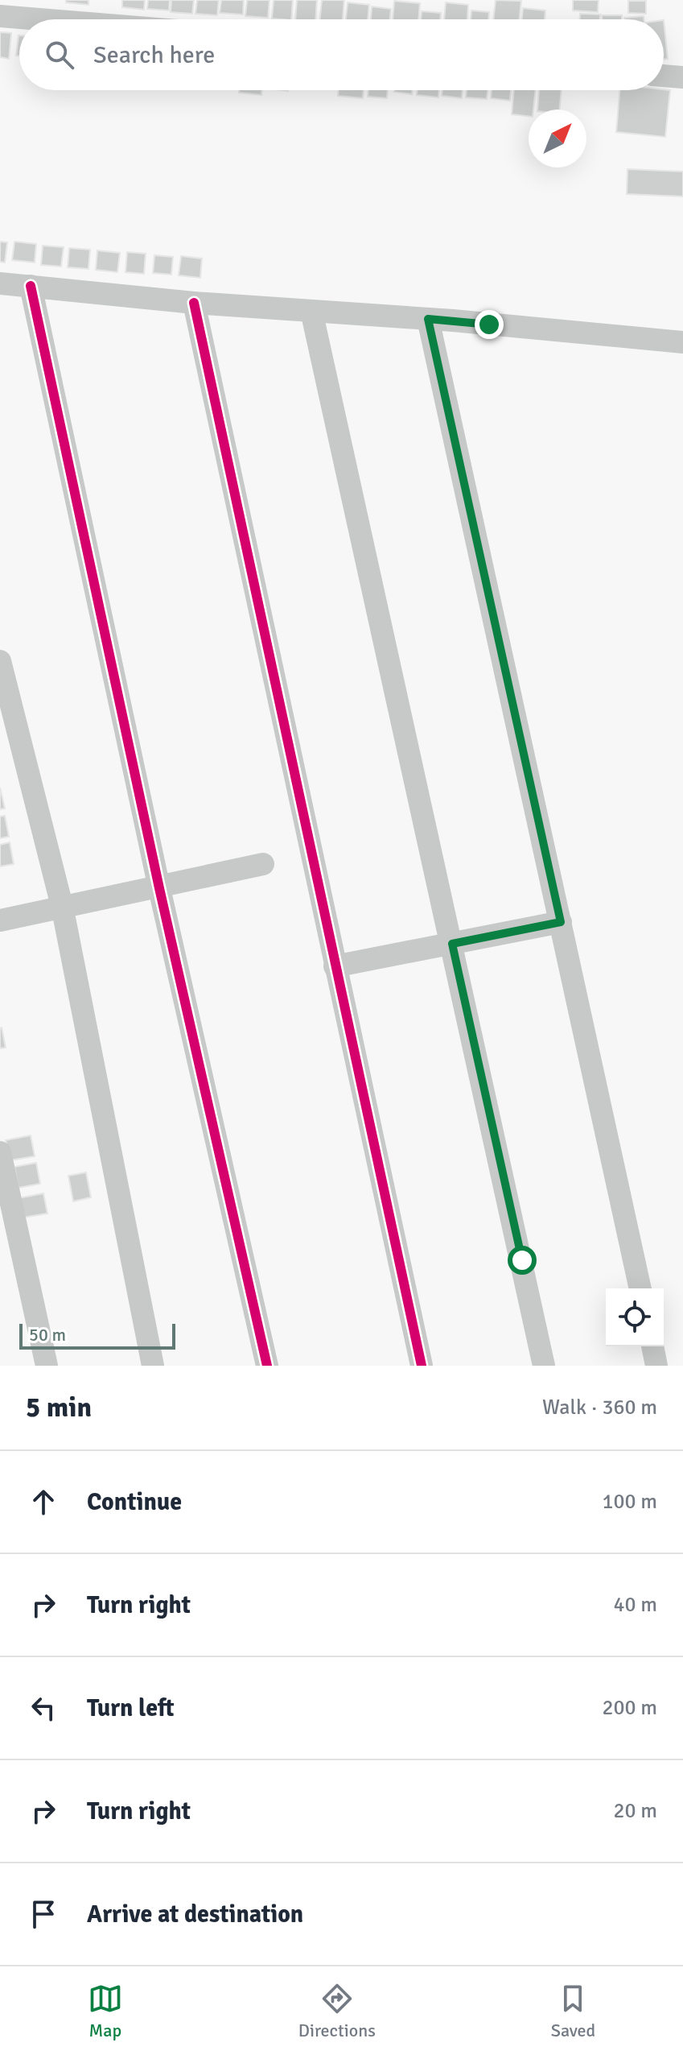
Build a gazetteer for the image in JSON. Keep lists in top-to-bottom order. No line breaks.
{"scale_bar":"50 m","north":"top right","page":{"search":"Search here","scale":"50 m","heading":["5 min","Walk · 360 m"],"list":[["Continue","100 m"],["Turn right","40 m"],["Turn left","200 m"],["Turn right","20 m"],"Arrive at destination"],"nav":["Map","Directions","Saved"]}}
